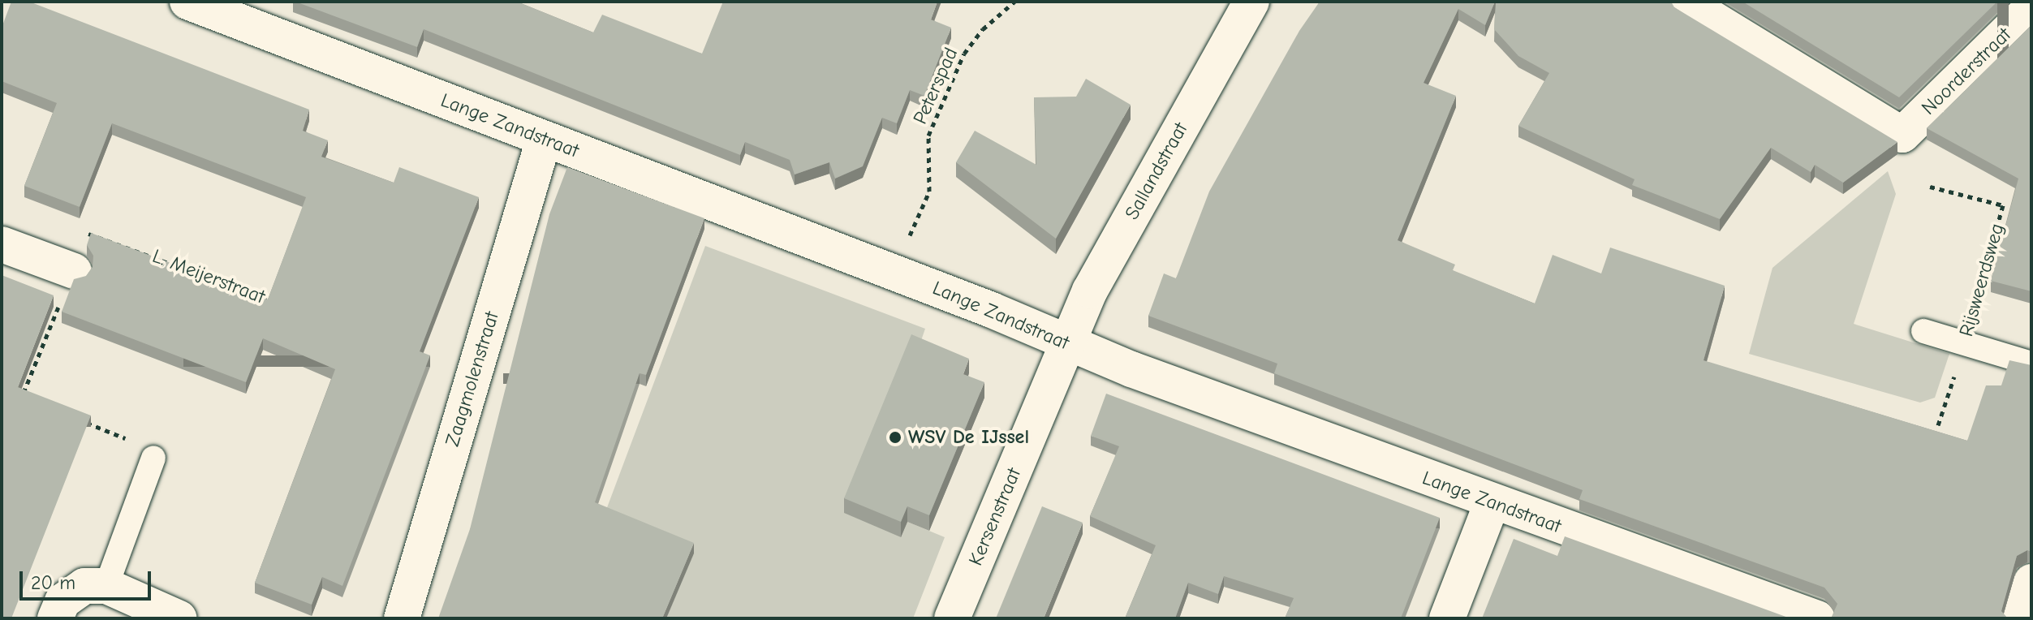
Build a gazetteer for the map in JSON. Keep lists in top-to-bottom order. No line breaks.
{"streets":{"street":["Noorderstraat","Lange Zandstraat","Sallandstraat","Zaagmolenstraat","Kersenstraat"],"path":["Peterspad","L. Meijerstraat","Rijsweerdsweg"]},"crossings":[["Peterspad","Lange Zandstraat"],["Lange Zandstraat","Sallandstraat"],["Lange Zandstraat","Zaagmolenstraat"],["Lange Zandstraat","Kersenstraat"],["Sallandstraat","Kersenstraat"]],"places":["WSV De IJssel"],"scale_bar":"20 m"}
